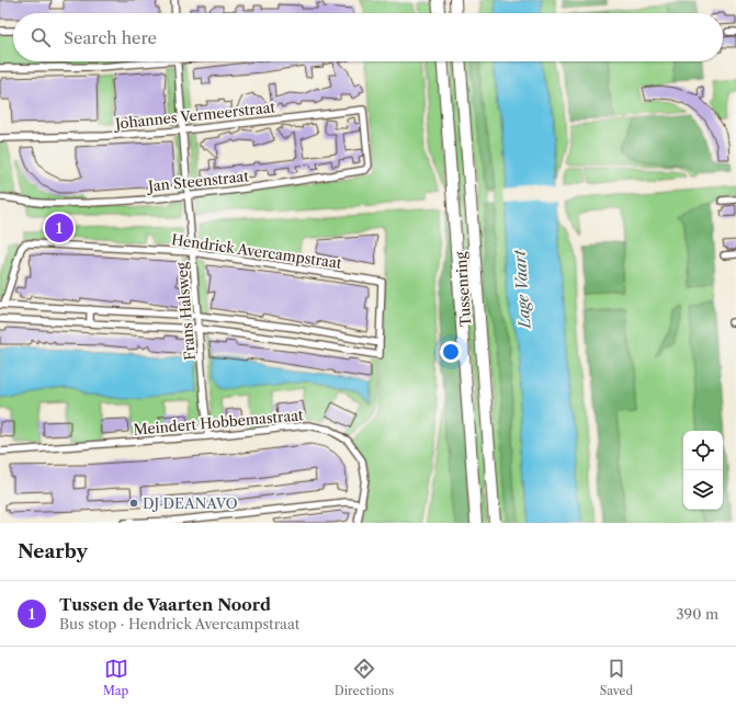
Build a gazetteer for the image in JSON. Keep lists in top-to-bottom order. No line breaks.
{"streets":{"highway":["Tussenring"],"street":["Johannes Vermeerstraat","Jan Steenstraat","Hendrick Avercampstraat","Frans Halsweg","Meindert Hobbemastraat"]},"crossings":[["Johannes Vermeerstraat","Jan Steenstraat"],["Johannes Vermeerstraat","Frans Halsweg"],["Jan Steenstraat","Frans Halsweg"],["Hendrick Avercampstraat","Frans Halsweg"],["Frans Halsweg","Meindert Hobbemastraat"]],"water":["Lage Vaart"],"places":["DJ DEANAVO"],"page":{"search":"Search here","pins":"1","heading":"Nearby","list":[{"mark":"1","name":"Tussen de Vaarten Noord","note":"Bus stop · Hendrick Avercampstraat","value":"390 m"}],"nav":["Map","Directions","Saved"]}}
